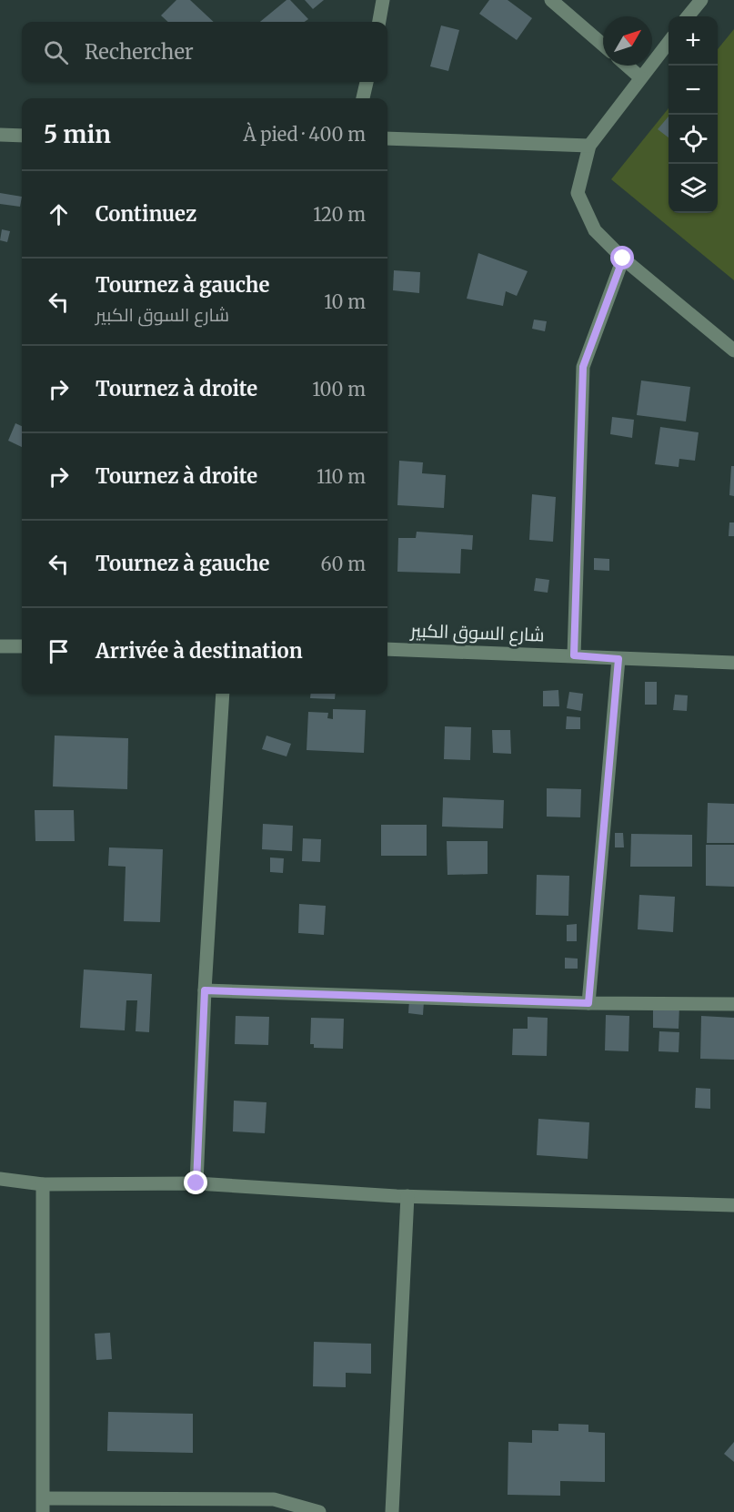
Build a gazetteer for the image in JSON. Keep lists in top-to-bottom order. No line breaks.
{"streets":{"street":["شارع السوق الكبير"]},"north":"top right","page":{"map_buttons":["+","−"],"search":"Rechercher","heading":["5 min","À pied · 400 m"],"list":[["Continuez","120 m"],["Tournez à gauche","شارع السوق الكبير","10 m"],["Tournez à droite","100 m"],["Tournez à droite","110 m"],["Tournez à gauche","60 m"],"Arrivée à destination"]}}
